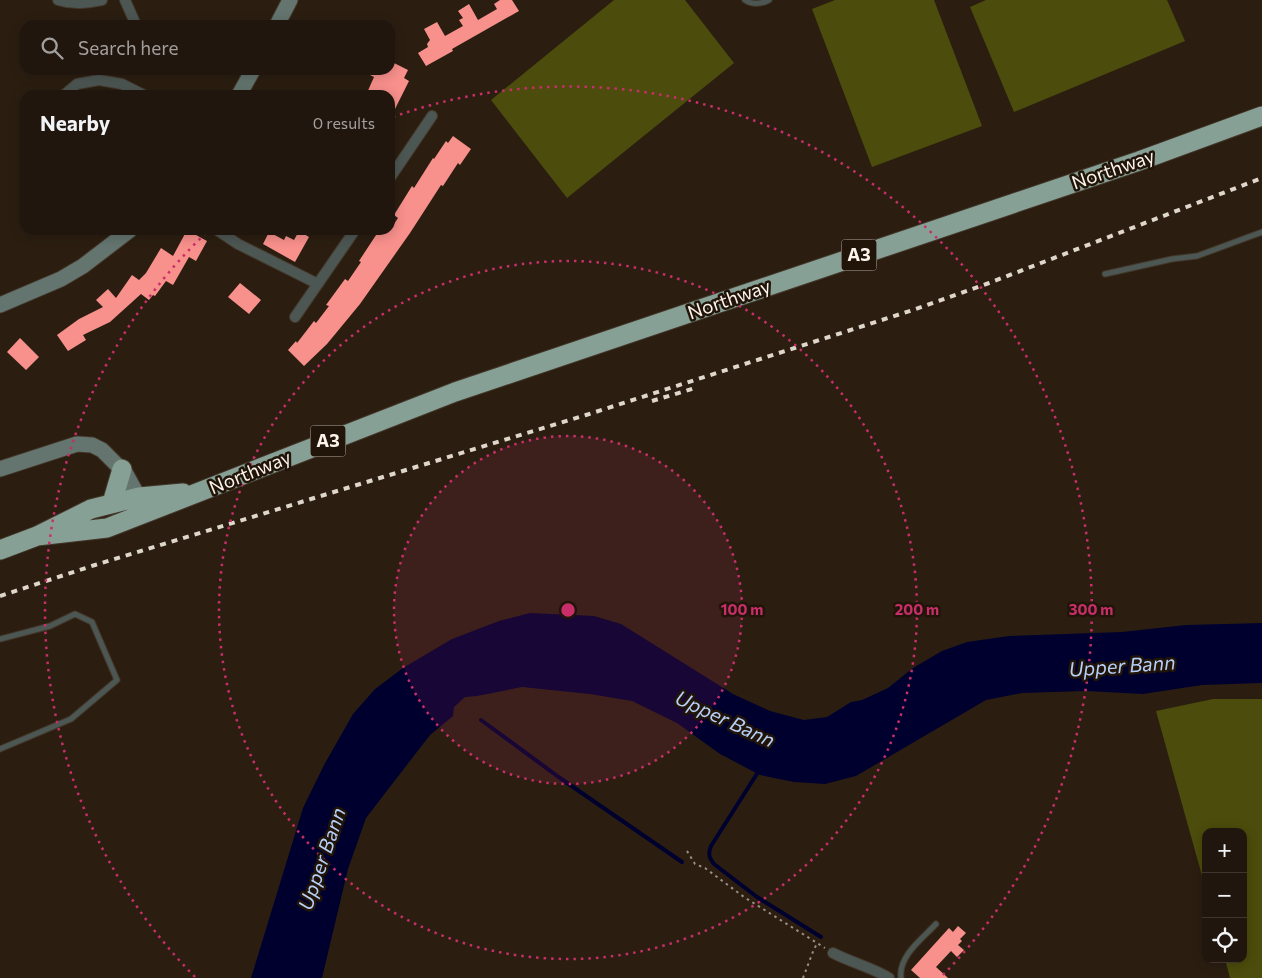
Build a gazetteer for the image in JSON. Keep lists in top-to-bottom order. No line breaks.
{"streets":{"highway":["Northway","A3"]},"water":["Upper Bann"],"page":{"search":"Search here","heading":["Nearby","0 results"],"map_buttons":["+","−"]},"rings":["100 m","200 m","300 m"]}
